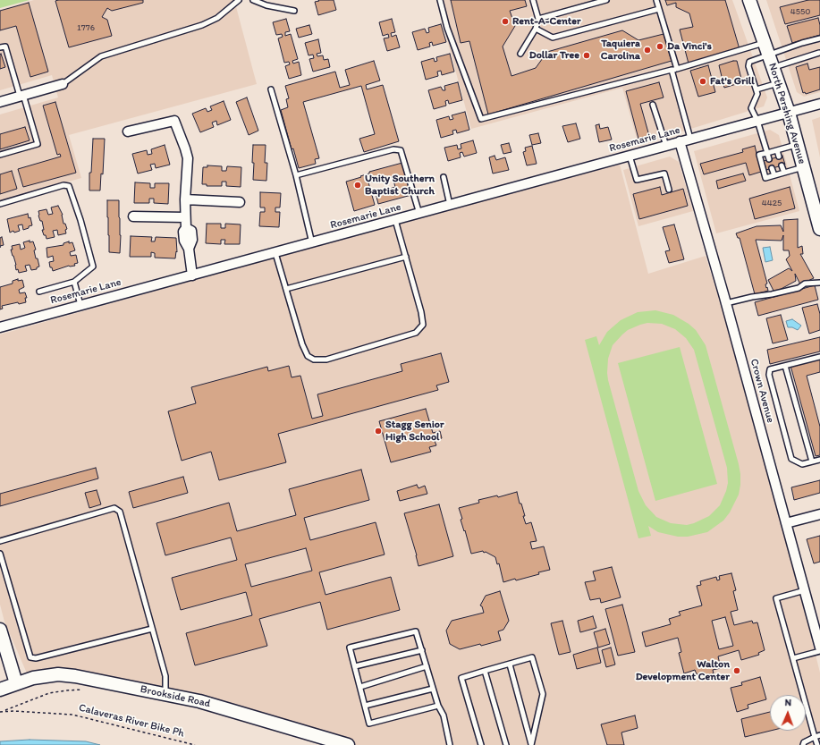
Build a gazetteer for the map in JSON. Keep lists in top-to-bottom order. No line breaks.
{"streets":{"street":["North Pershing Avenue","Rosemarie Lane","Crown Avenue","Brookside Road"],"path":["Calaveras River Bike Ph"]},"crossings":[["North Pershing Avenue","Rosemarie Lane"],["Rosemarie Lane","Crown Avenue"]],"places":["Rent-A-Center","Da Vinci's","Taquiera Carolina","Dollar Tree","Fat's Grill","Unity Southern Baptist Church","Stagg Senior High School","Walton Development Center"],"house_numbers":["4550","1776","4425"],"north":"top"}
